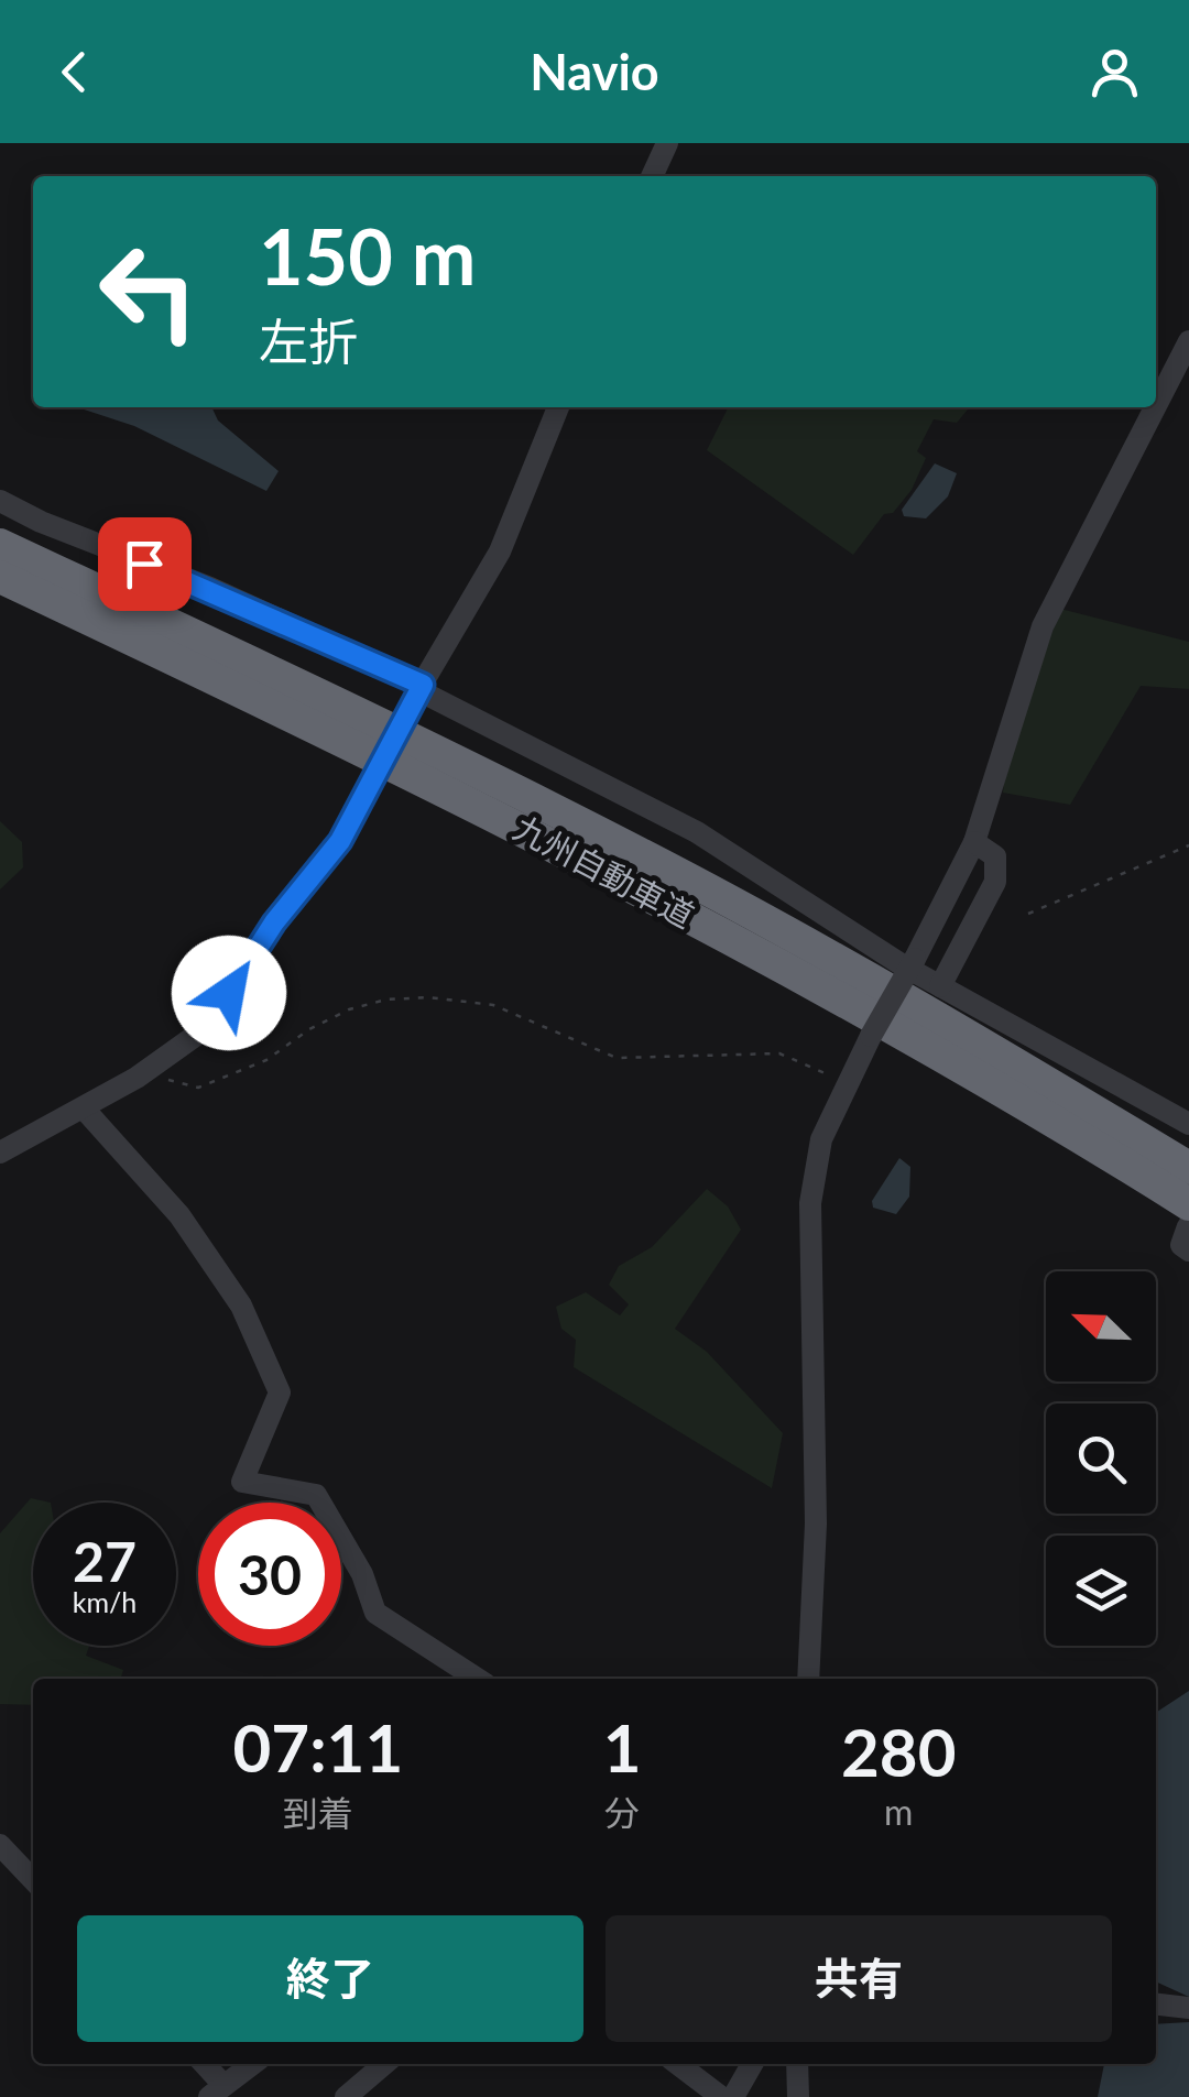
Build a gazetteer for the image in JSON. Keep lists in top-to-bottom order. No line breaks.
{"streets":{"highway":["九州自動車道"]},"north":"top left","page":{"header":"Navio","turn":["150 m","左折"],"speed":"27 km/h","limit":"30","eta":["07:11","到着","1","分","280","m"],"buttons":["終了","共有"]}}
